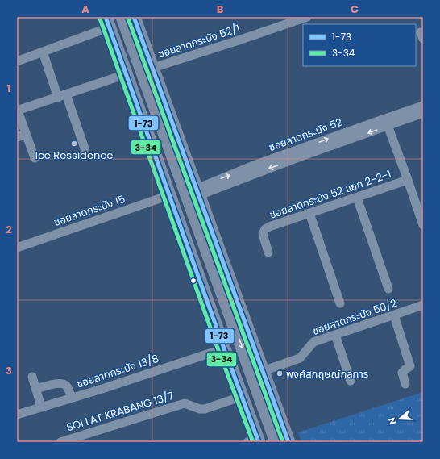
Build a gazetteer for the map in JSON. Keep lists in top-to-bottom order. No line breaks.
{"streets":{"street":["ซอยลาดกระบัง 52/1","ซอยลาดกระบัง 52","ซอยลาดกระบัง 52 แยก 2-2-1","ซอยลาดกระบัง 15","ซอยลาดกระบัง 50/2","ซอยลาดกระบัง 13/8","SOI LAT KRABANG 13/7"]},"places":["Ice Ressidence","พงศ์สกฤษณ์กลการ"],"lines":["transit line 1-73","transit line 3-34"],"legend":["1-73","3-34"],"north":"left","grid":{"columns":["A","B","C"],"rows":["1","2","3"]}}
